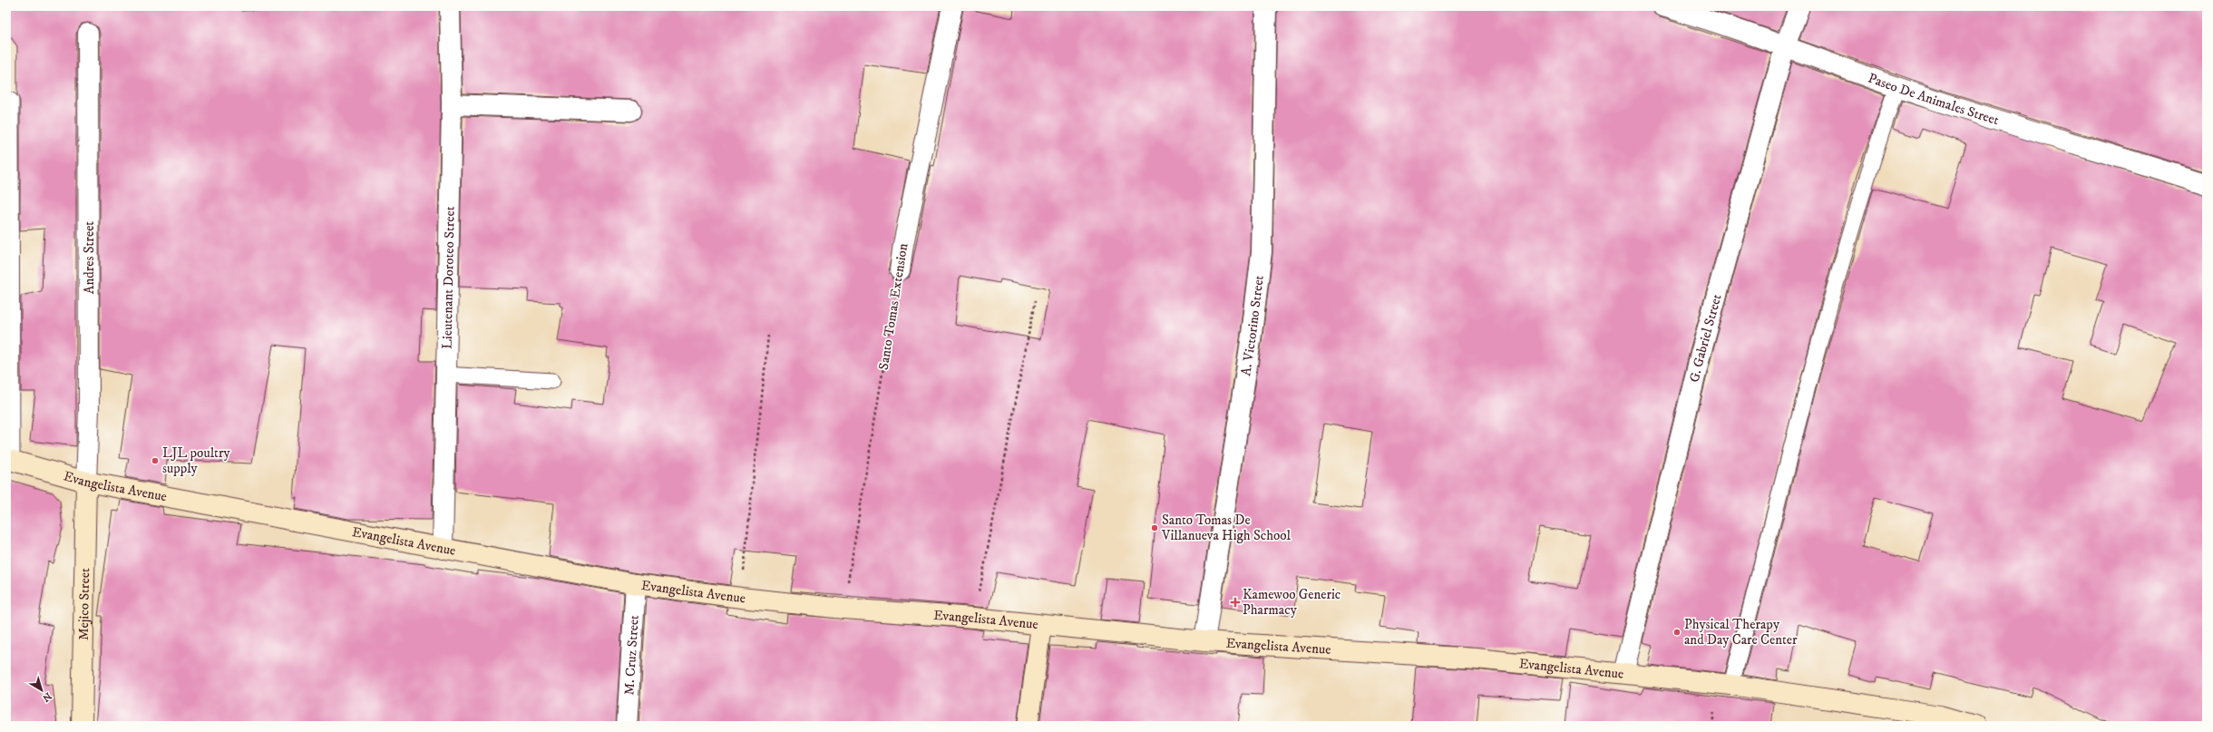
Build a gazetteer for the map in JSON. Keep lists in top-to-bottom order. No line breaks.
{"streets":{"street":["Paseo De Animales Street","Andres Street","Lieutenant Doroteo Street","Santo Tomas Extension","A. Victorino Street","G. Gabriel Street","Evangelista Avenue","Mejico Street","M. Cruz Street"]},"crossings":[["Paseo De Animales Street","G. Gabriel Street"],["Andres Street","Evangelista Avenue"],["Andres Street","Mejico Street"],["Lieutenant Doroteo Street","Evangelista Avenue"],["Santo Tomas Extension","Evangelista Avenue"],["A. Victorino Street","Evangelista Avenue"],["G. Gabriel Street","Evangelista Avenue"],["Evangelista Avenue","Mejico Street"],["Evangelista Avenue","M. Cruz Street"]],"places":{"other":["LJL poultry supply","Santo Tomas De Villanueva High School","Physical Therapy and Day Care Center"],"health":["Kamewoo Generic Pharmacy"]},"north":"bottom right"}
